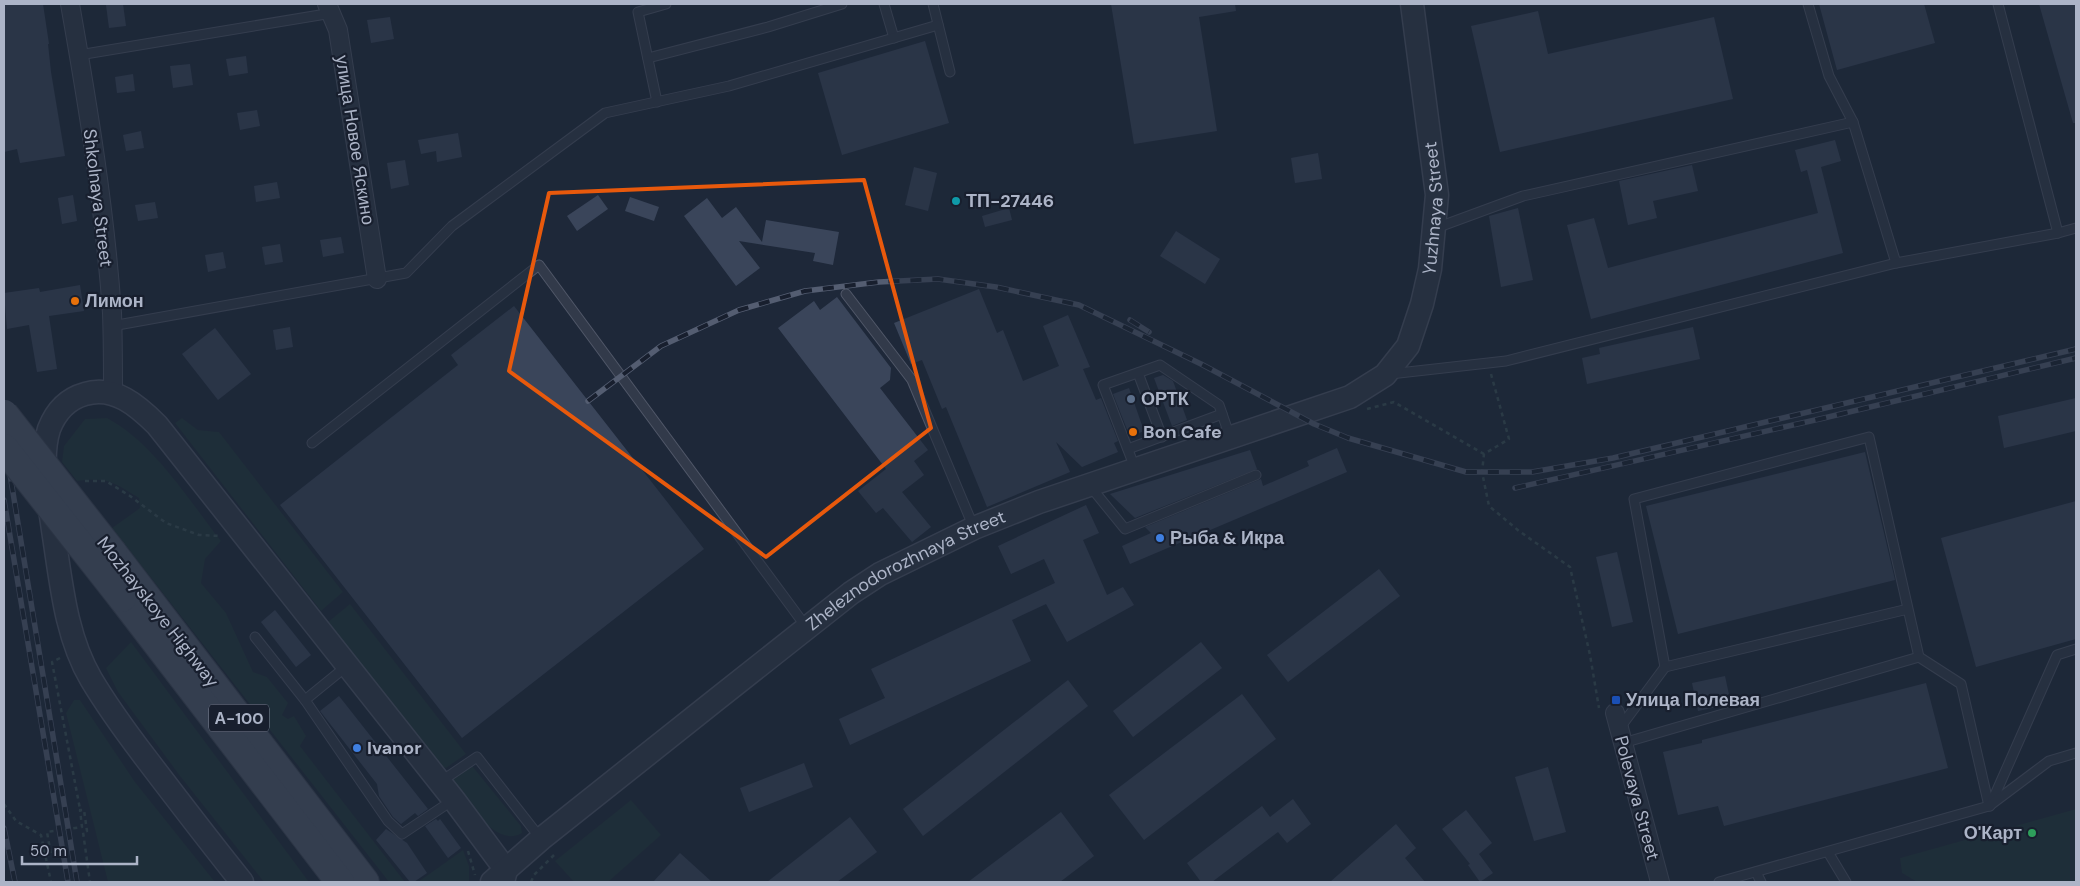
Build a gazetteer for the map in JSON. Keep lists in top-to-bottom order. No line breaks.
{"streets":{"main road":["Mozhayskoye Highway","А-100"],"street":["улица Новое Яскино","Shkolnaya Street","Yuzhnaya Street","Zheleznodorozhnaya Street","Polevaya Street"]},"crossings":[["Yuzhnaya Street","Zheleznodorozhnaya Street"]],"places":{"other":["ТП-27446","Лимон","ОРТК","Bon Cafe","Рыба & Икра","Ivanor","О'Карт"],"transit":["Улица Полевая"]},"scale_bar":"50 m"}
